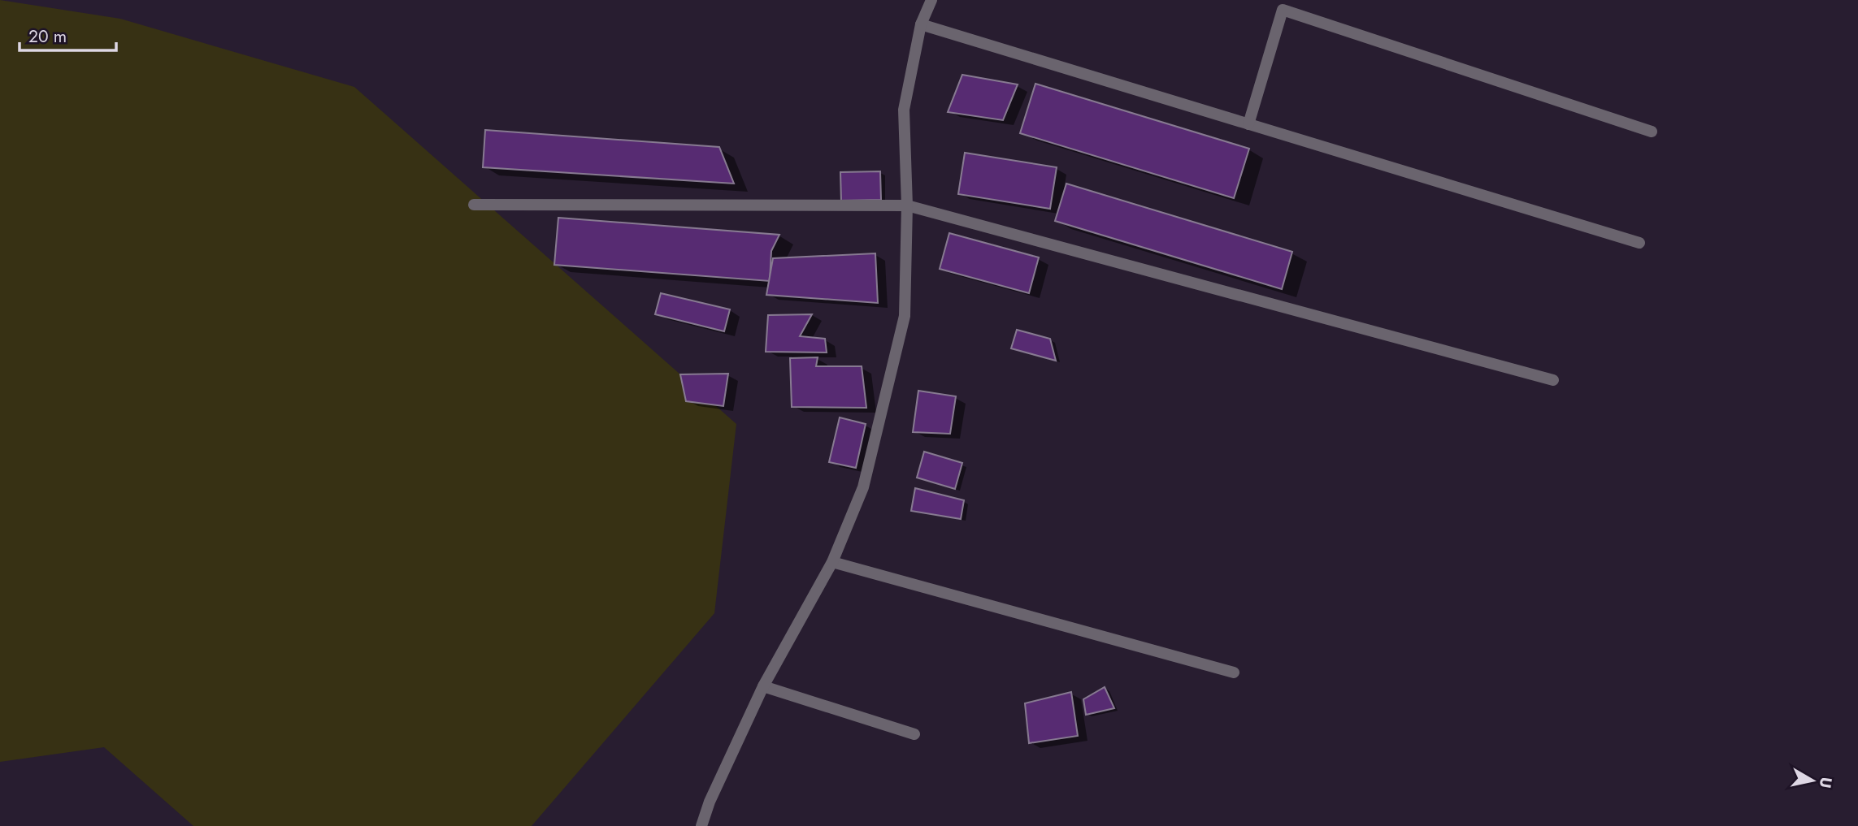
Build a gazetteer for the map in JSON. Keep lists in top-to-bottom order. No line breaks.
{"scale_bar":"20 m","north":"right"}
